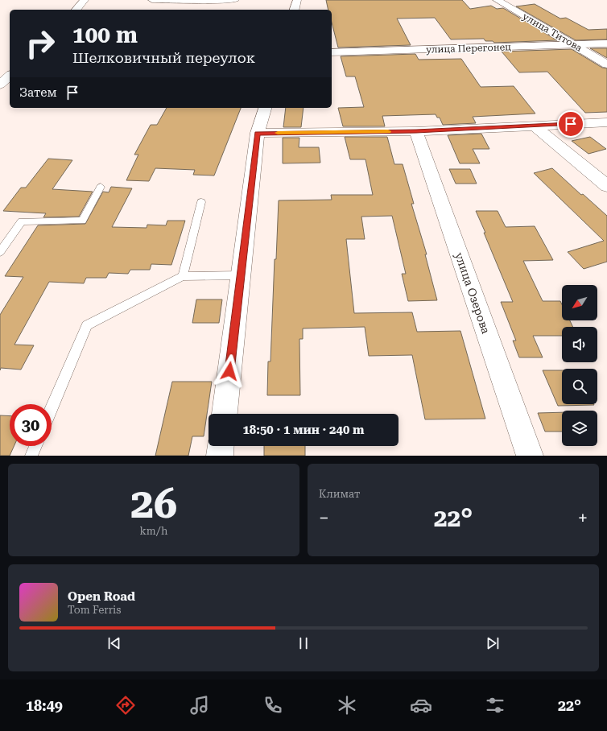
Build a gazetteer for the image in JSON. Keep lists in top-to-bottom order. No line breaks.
{"streets":{"street":["улица Титова","улица Перегонец","улица Озерова"]},"crossings":[["улица Титова","улица Перегонец"]],"north":"bottom left","page":{"turn":["100 m","Шелковичный переулок"],"then":"Затем","limit":"30","trip":"18:50 · 1 мин · 240 m","tile":[["26","km/h"],"Климат"],"heat":["−","22°","+"],"song":["Open Road","Tom Ferris"],"tabs":["18:49","22°"]}}
